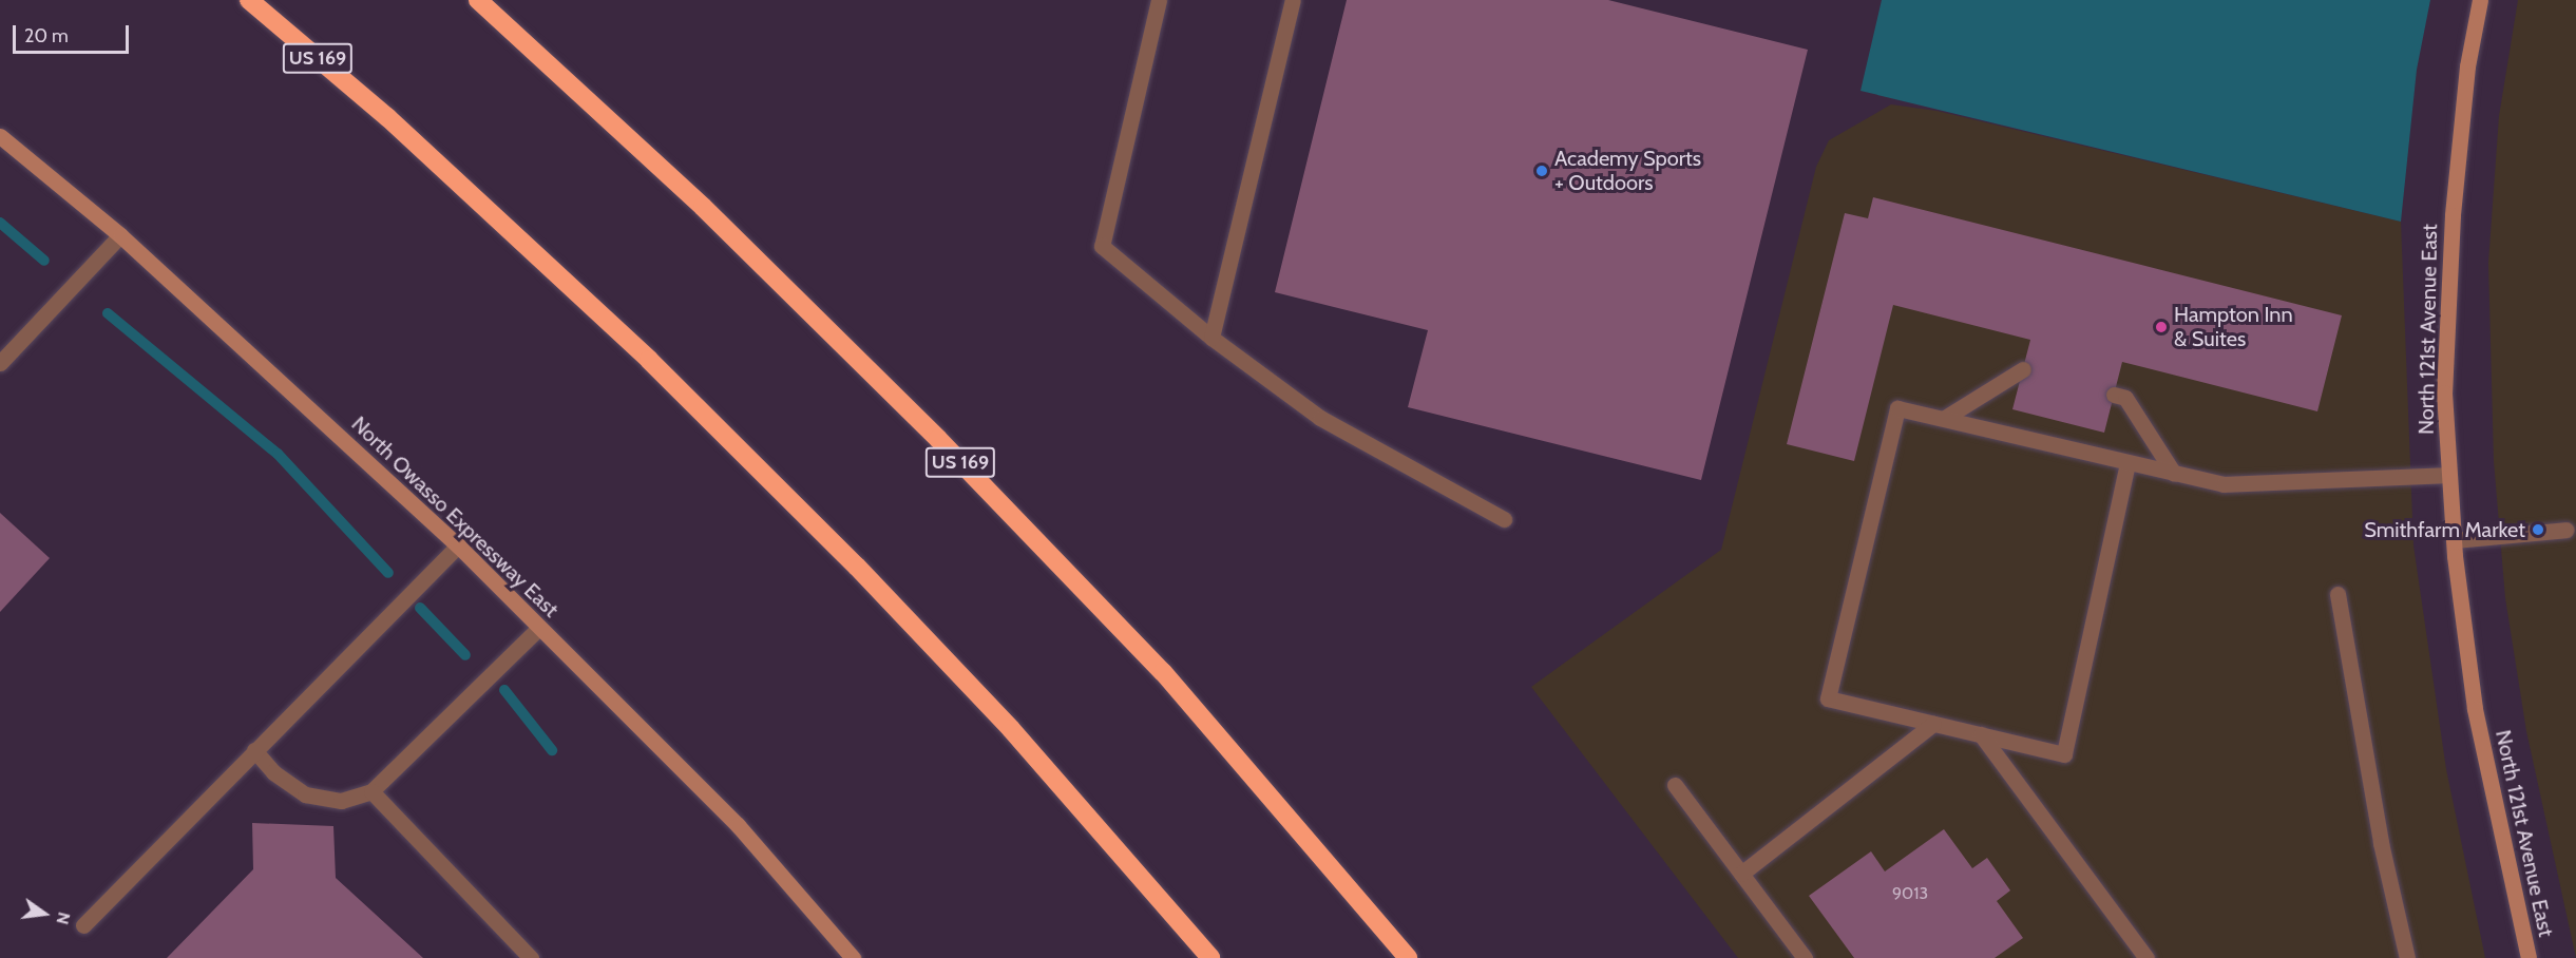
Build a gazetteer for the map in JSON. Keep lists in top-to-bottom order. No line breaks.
{"streets":{"highway":["US 169"],"street":["North 121st Avenue East","North Owasso Expressway East"]},"places":["Academy Sports + Outdoors","Hampton Inn & Suites","Smithfarm Market"],"house_numbers":["9013"],"scale_bar":"20 m","north":"right"}
